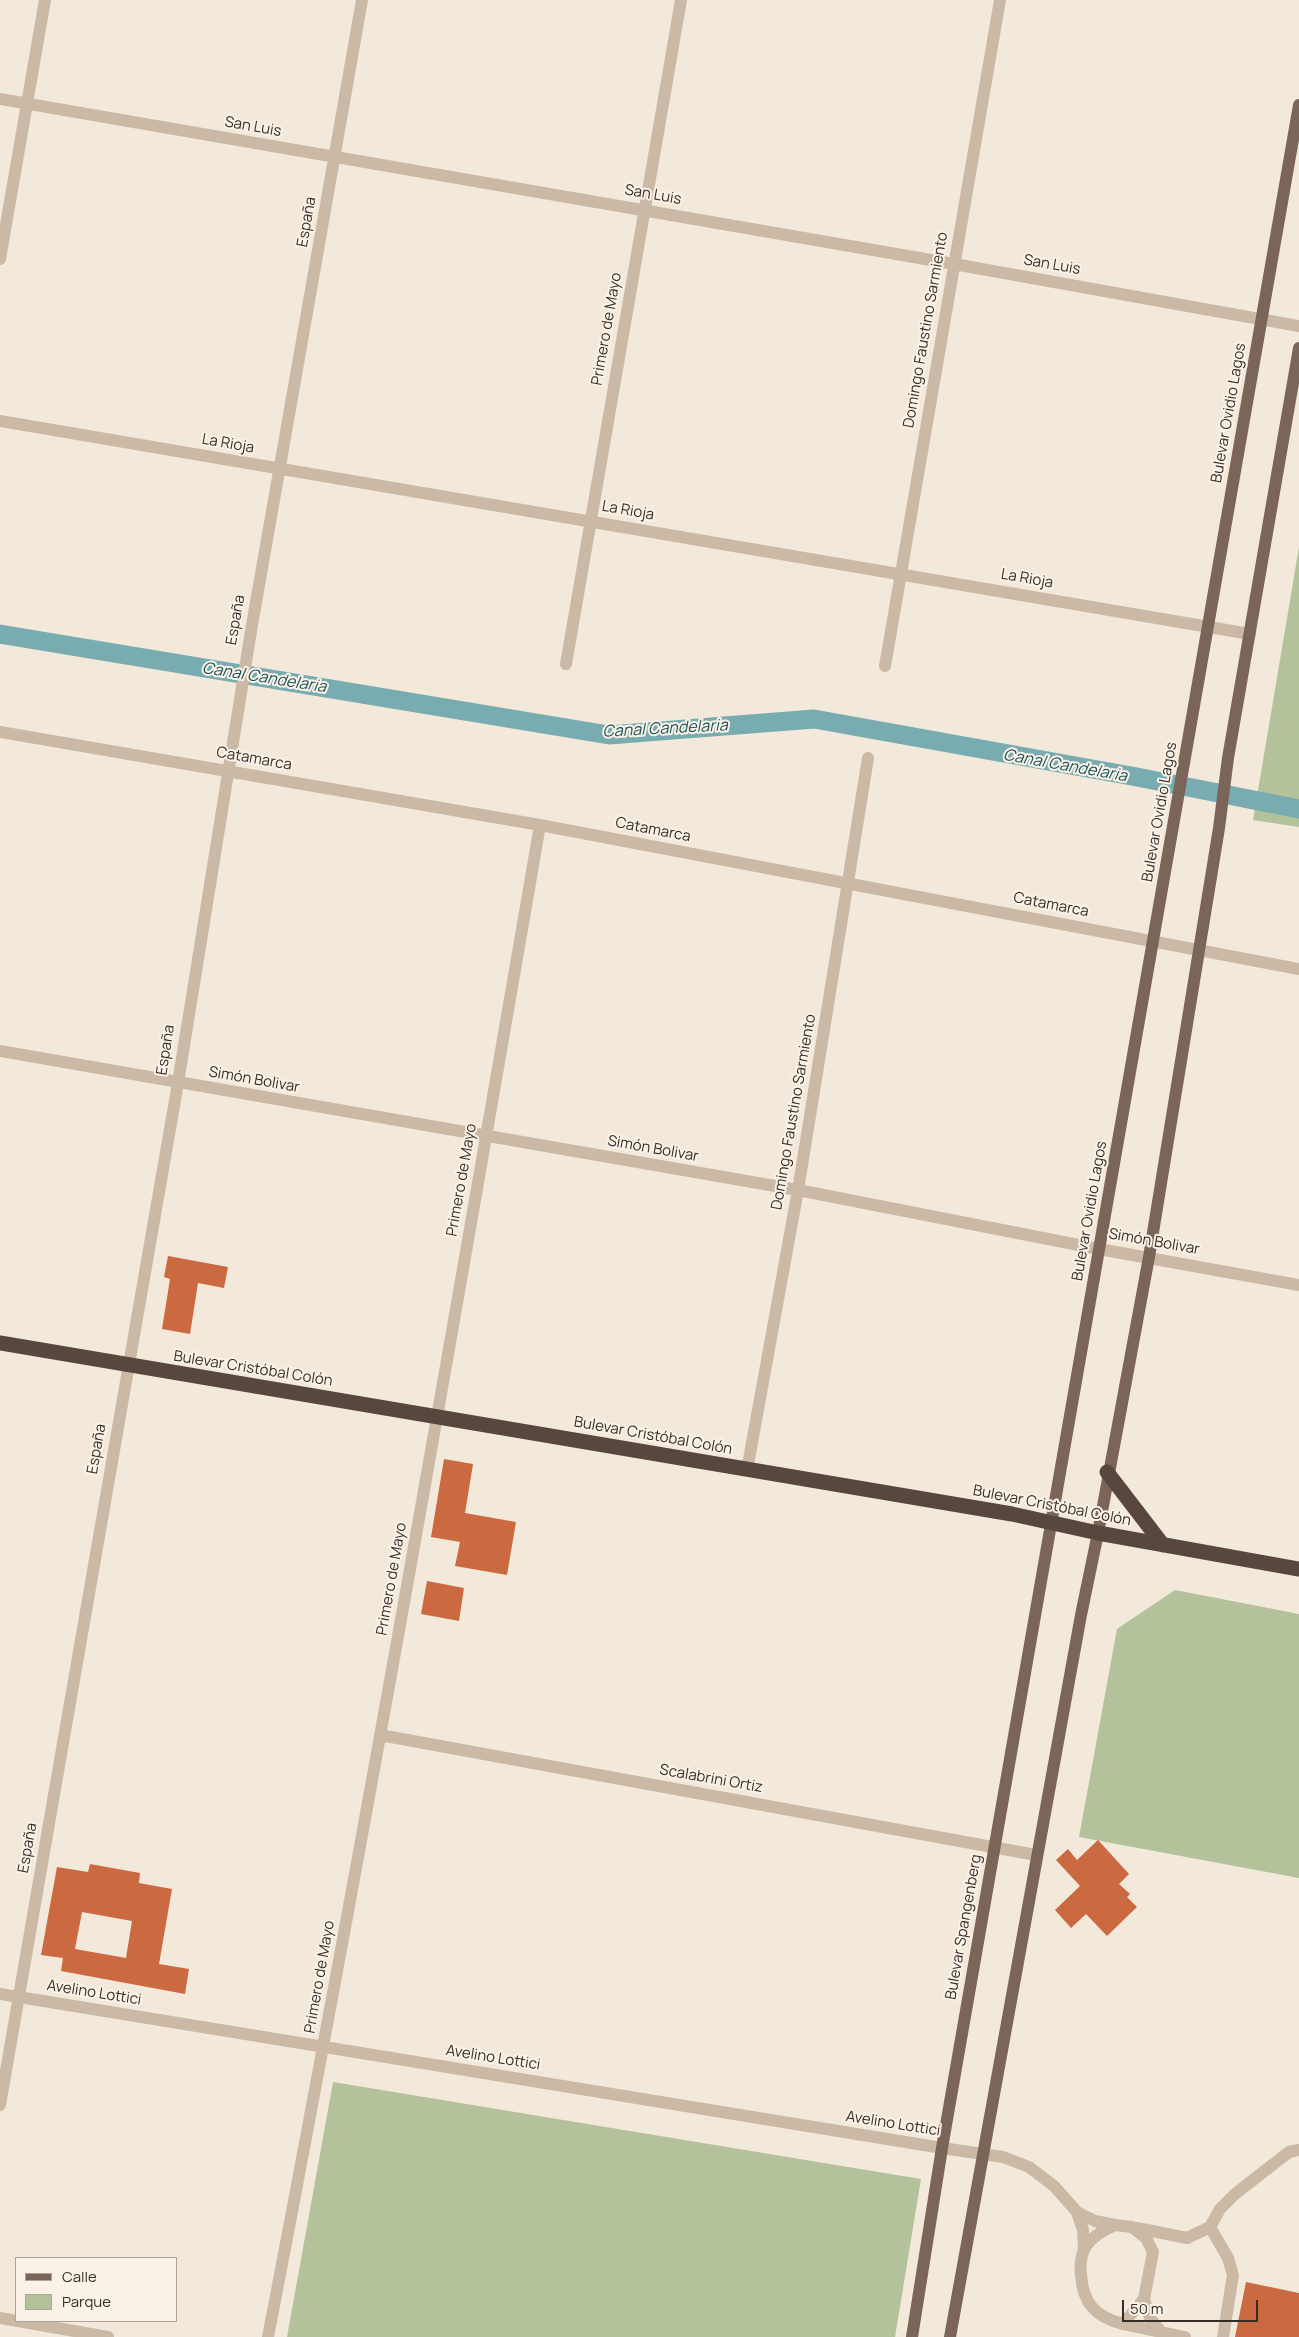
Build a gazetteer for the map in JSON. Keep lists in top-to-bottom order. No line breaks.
{"streets":{"highway":["Bulevar Cristóbal Colón"],"main road":["Bulevar Ovidio Lagos","Bulevar Spangenberg"],"street":["San Luis","España","Primero de Mayo","Domingo Faustino Sarmiento","La Rioja","Catamarca","Simón Bolivar","Scalabrini Ortiz","Avelino Lottici"]},"crossings":[["San Luis","España"],["San Luis","Primero de Mayo"],["San Luis","Domingo Faustino Sarmiento"],["San Luis","Bulevar Ovidio Lagos"],["España","La Rioja"],["España","Catamarca"],["España","Simón Bolivar"],["España","Bulevar Cristóbal Colón"],["España","Avelino Lottici"],["Primero de Mayo","La Rioja"],["Primero de Mayo","Catamarca"],["Primero de Mayo","Simón Bolivar"],["Primero de Mayo","Bulevar Cristóbal Colón"],["Primero de Mayo","Scalabrini Ortiz"],["Primero de Mayo","Avelino Lottici"],["Domingo Faustino Sarmiento","La Rioja"],["Domingo Faustino Sarmiento","Catamarca"],["Domingo Faustino Sarmiento","Simón Bolivar"],["Domingo Faustino Sarmiento","Bulevar Cristóbal Colón"],["Bulevar Ovidio Lagos","La Rioja"],["Bulevar Ovidio Lagos","Catamarca"],["Bulevar Ovidio Lagos","Simón Bolivar"],["Bulevar Ovidio Lagos","Bulevar Cristóbal Colón"],["Bulevar Ovidio Lagos","Bulevar Spangenberg"],["Bulevar Cristóbal Colón","Bulevar Spangenberg"],["Scalabrini Ortiz","Bulevar Spangenberg"],["Bulevar Spangenberg","Avelino Lottici"]],"water":["Canal Candelaria"],"legend":["Calle","Parque"],"scale_bar":"50 m"}
